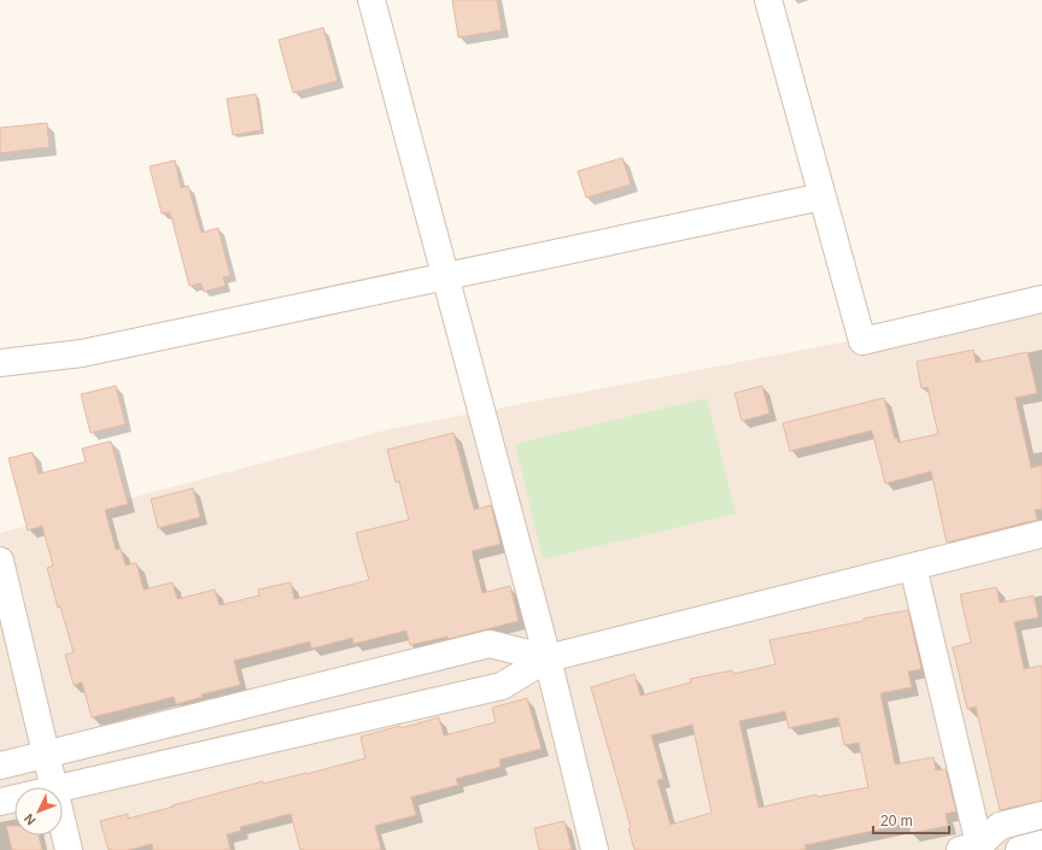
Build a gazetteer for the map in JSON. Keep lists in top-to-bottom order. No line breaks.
{"scale_bar":"20 m","north":"bottom left"}
